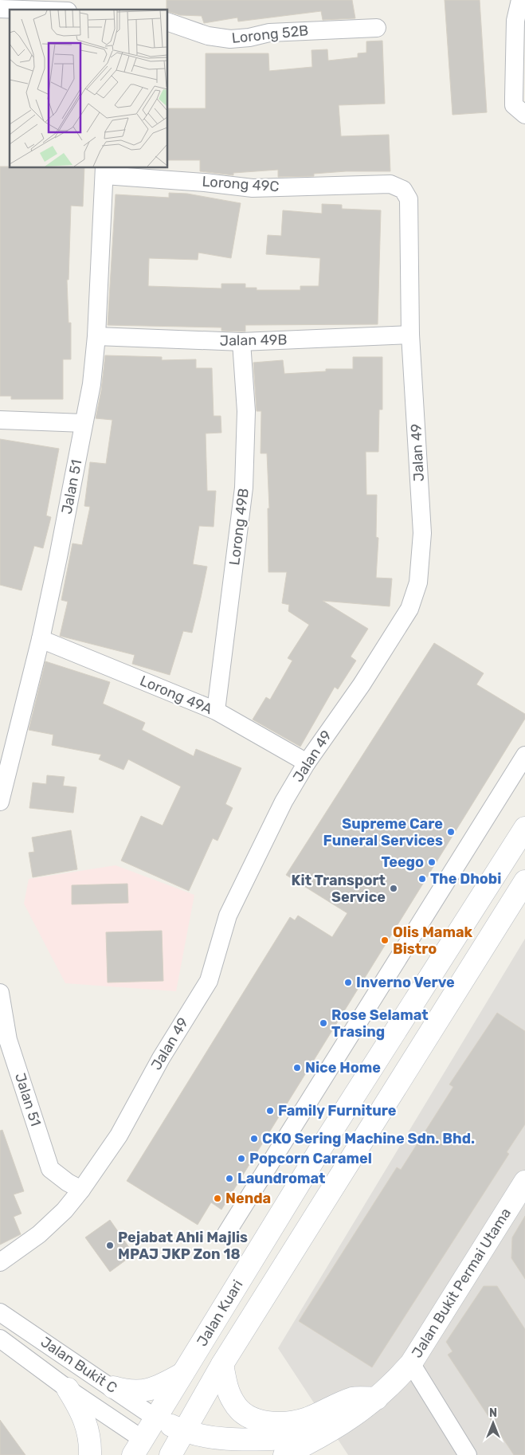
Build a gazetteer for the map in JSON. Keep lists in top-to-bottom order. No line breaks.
{"streets":{"street":["Lorong 52B","Lorong 49C","Jalan 49B","Jalan 49","Jalan 51","Lorong 49B","Lorong 49A","Jalan Bukit Permai Utama","Jalan Kuari","Jalan Bukit C"]},"crossings":[["Lorong 49C","Jalan 49"],["Lorong 49C","Jalan 51"],["Jalan 49B","Jalan 49"],["Jalan 49B","Jalan 51"],["Jalan 49B","Lorong 49B"],["Jalan 49","Jalan 51"],["Jalan 49","Lorong 49A"],["Jalan 51","Lorong 49A"],["Lorong 49B","Lorong 49A"],["Jalan Kuari","Jalan Bukit C"]],"places":["Supreme Care Funeral Services","Teego","The Dhobi","Kit Transport Service","Olis Mamak Bistro","Inverno Verve","Rose Selamat Trasing","Nice Home","Family Furniture","CKO Sering Machine Sdn. Bhd.","Popcorn Caramel","Laundromat","Nenda","Pejabat Ahli Majlis MPAJ JKP Zon 18"],"north":"top"}
